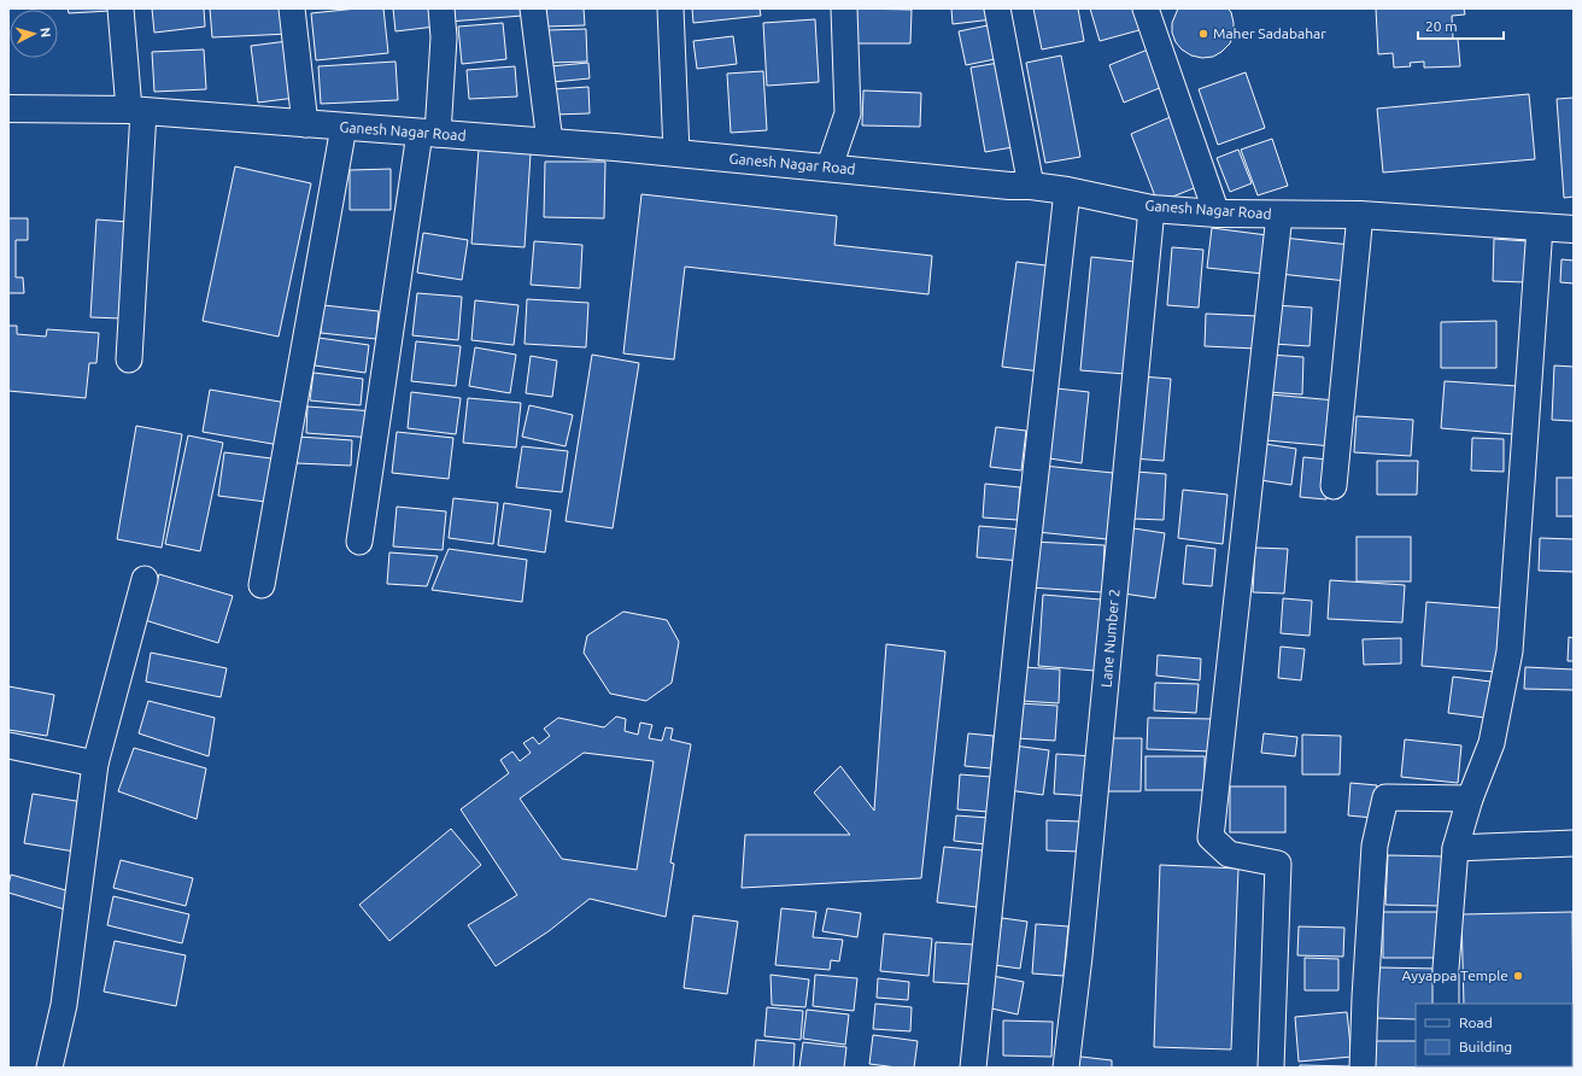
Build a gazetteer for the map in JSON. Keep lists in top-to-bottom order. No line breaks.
{"streets":{"street":["Ganesh Nagar Road","Lane Number 2"]},"crossings":[["Ganesh Nagar Road","Lane Number 2"]],"places":["Maher Sadabahar","Ayyappa Temple"],"legend":["Road","Building"],"scale_bar":"20 m","north":"right"}
